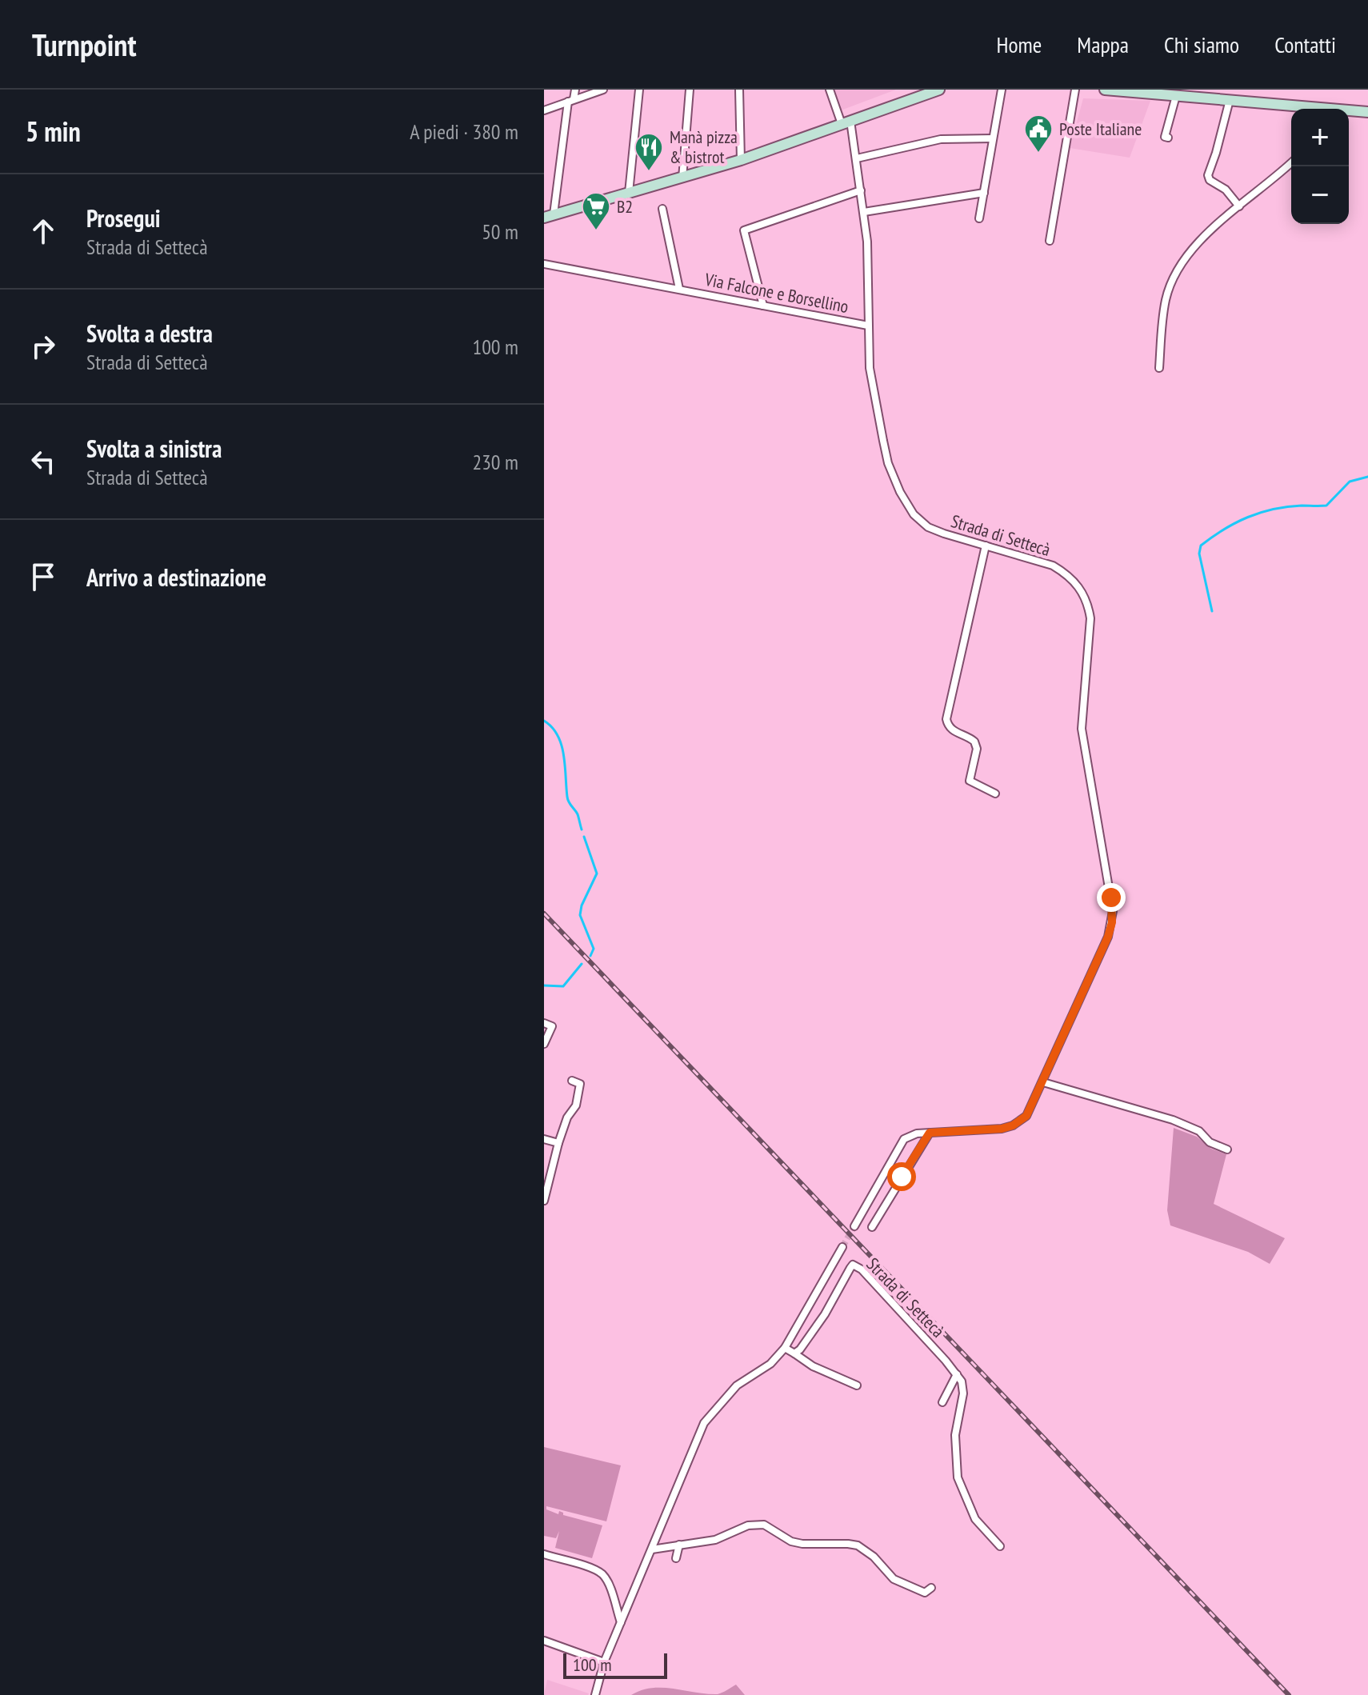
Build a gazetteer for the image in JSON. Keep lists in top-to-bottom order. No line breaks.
{"streets":{"street":["Via Falcone e Borsellino","Strada di Settecà"]},"crossings":[["Via Falcone e Borsellino","Strada di Settecà"]],"places":{"public building":["Poste Italiane"],"restaurant":["Manà pizza & bistrot"],"supermarket":["B2"]},"scale_bar":"100 m","page":{"header":"Turnpoint","nav":["Home","Mappa","Chi siamo","Contatti"],"heading":["5 min","A piedi · 380 m"],"map_buttons":["+","−"],"list":[["Prosegui","Strada di Settecà","50 m"],["Svolta a destra","Strada di Settecà","100 m"],["Svolta a sinistra","Strada di Settecà","230 m"],"Arrivo a destinazione"],"scale":"100 m"}}
